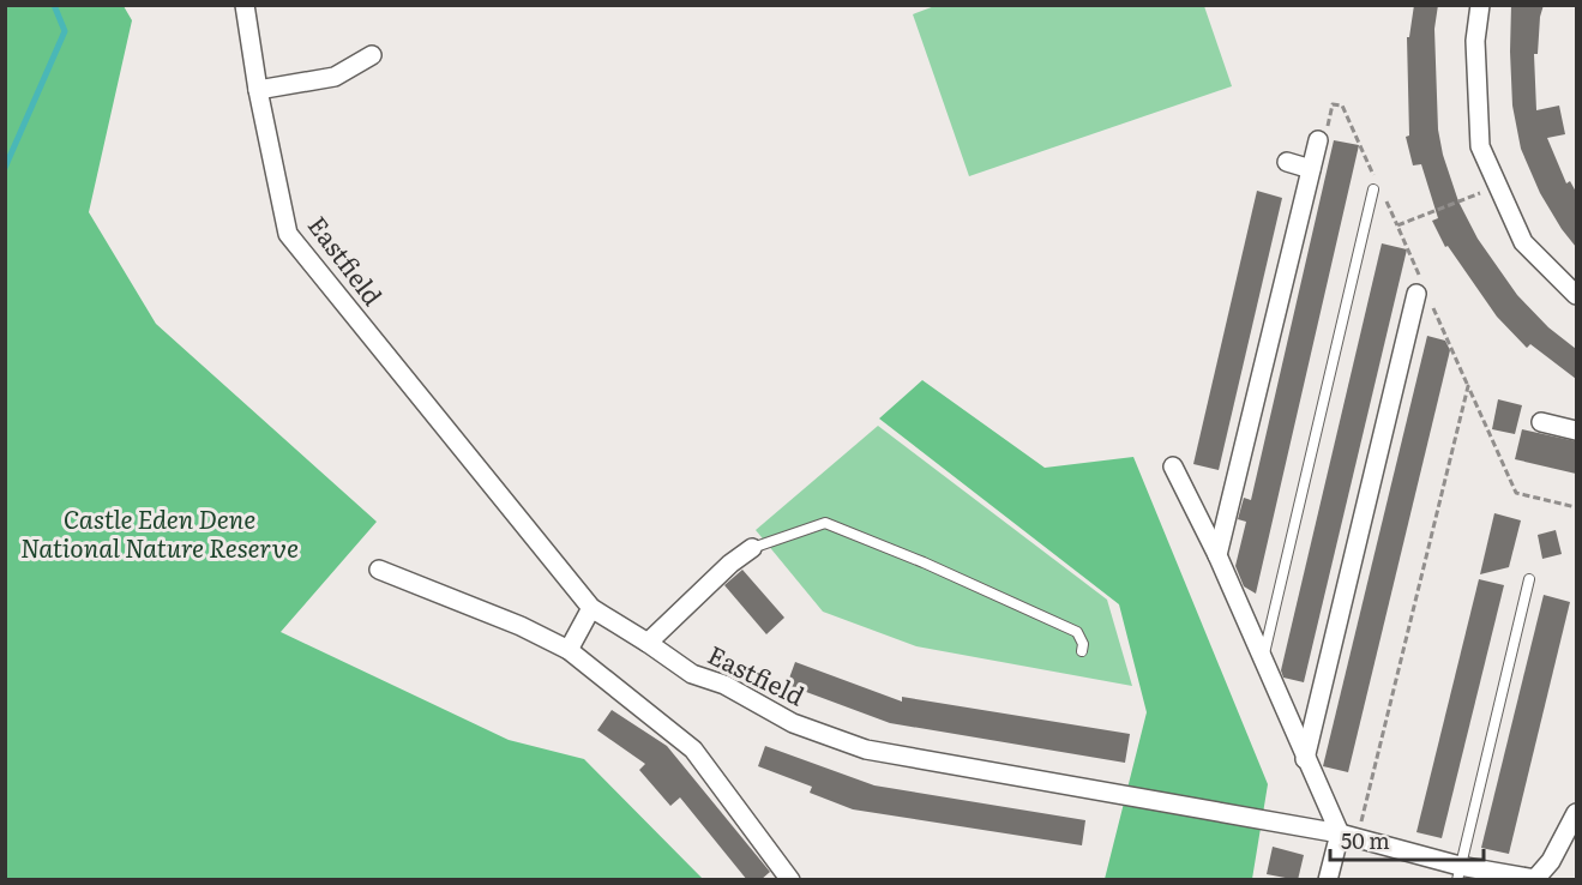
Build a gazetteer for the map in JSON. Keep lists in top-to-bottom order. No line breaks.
{"streets":{"street":["Eastfield"]},"parks":["Castle Eden Dene National Nature Reserve"],"scale_bar":"50 m"}
